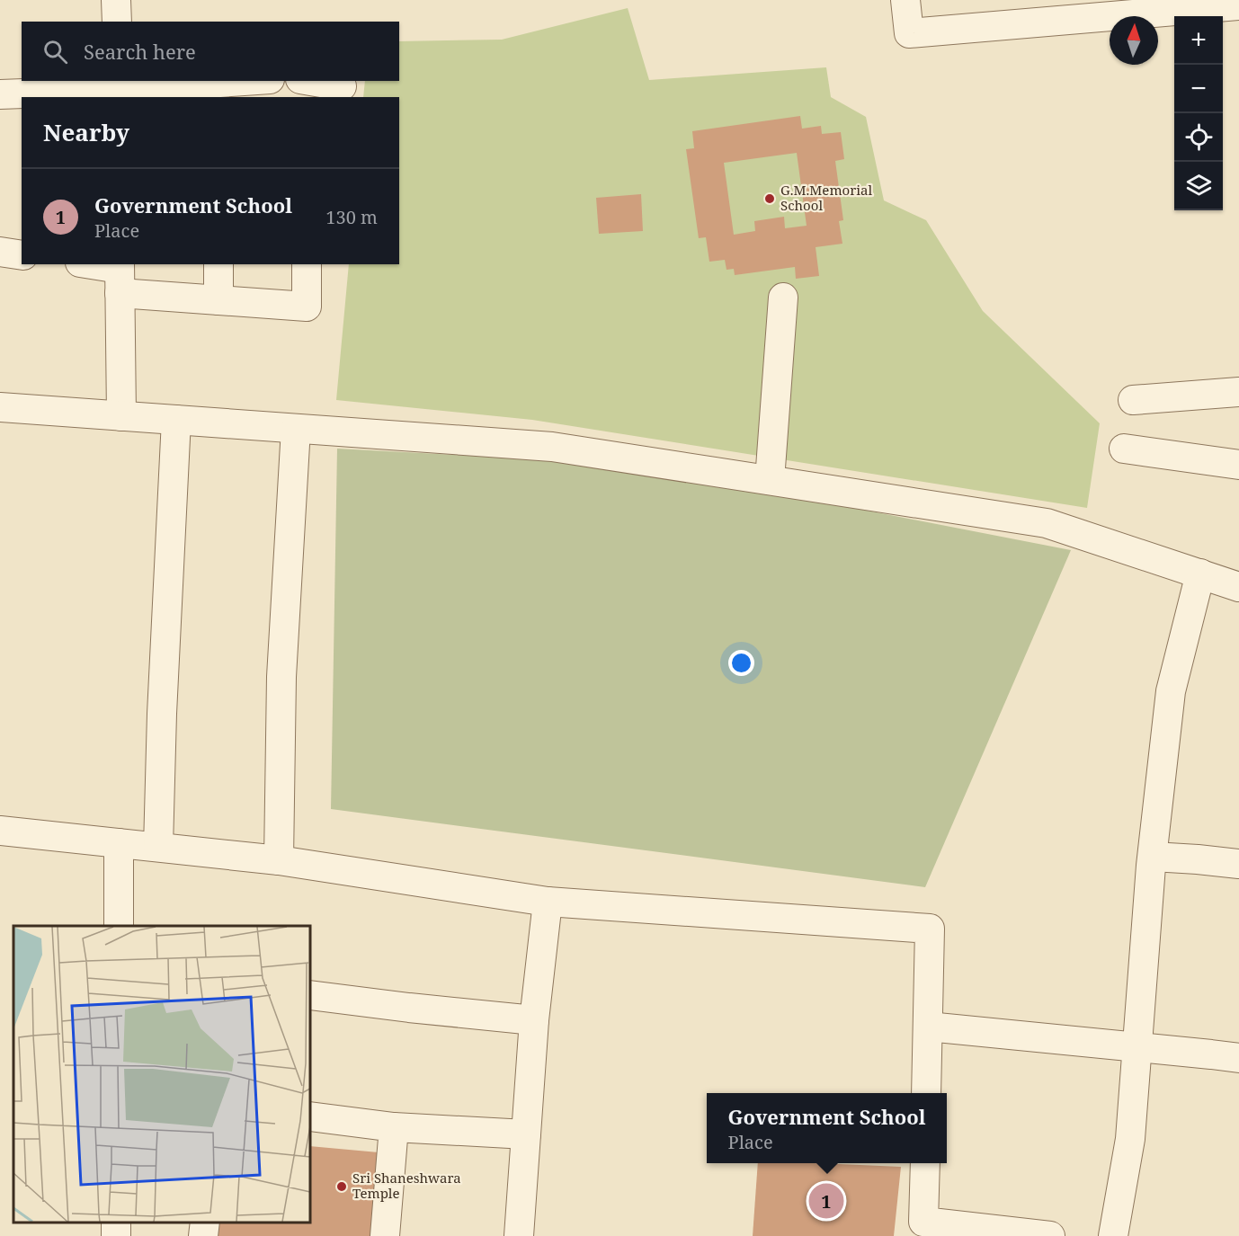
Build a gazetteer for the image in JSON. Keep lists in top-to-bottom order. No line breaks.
{"places":["G.M.Memorial School","Sri Shaneshwara Temple"],"north":"top","page":{"map_buttons":["+","−"],"search":"Search here","heading":"Nearby","list":[{"mark":"1","name":"Government School","note":"Place","value":"130 m"}],"popup":["Government School","Place"],"pins":"1"}}
